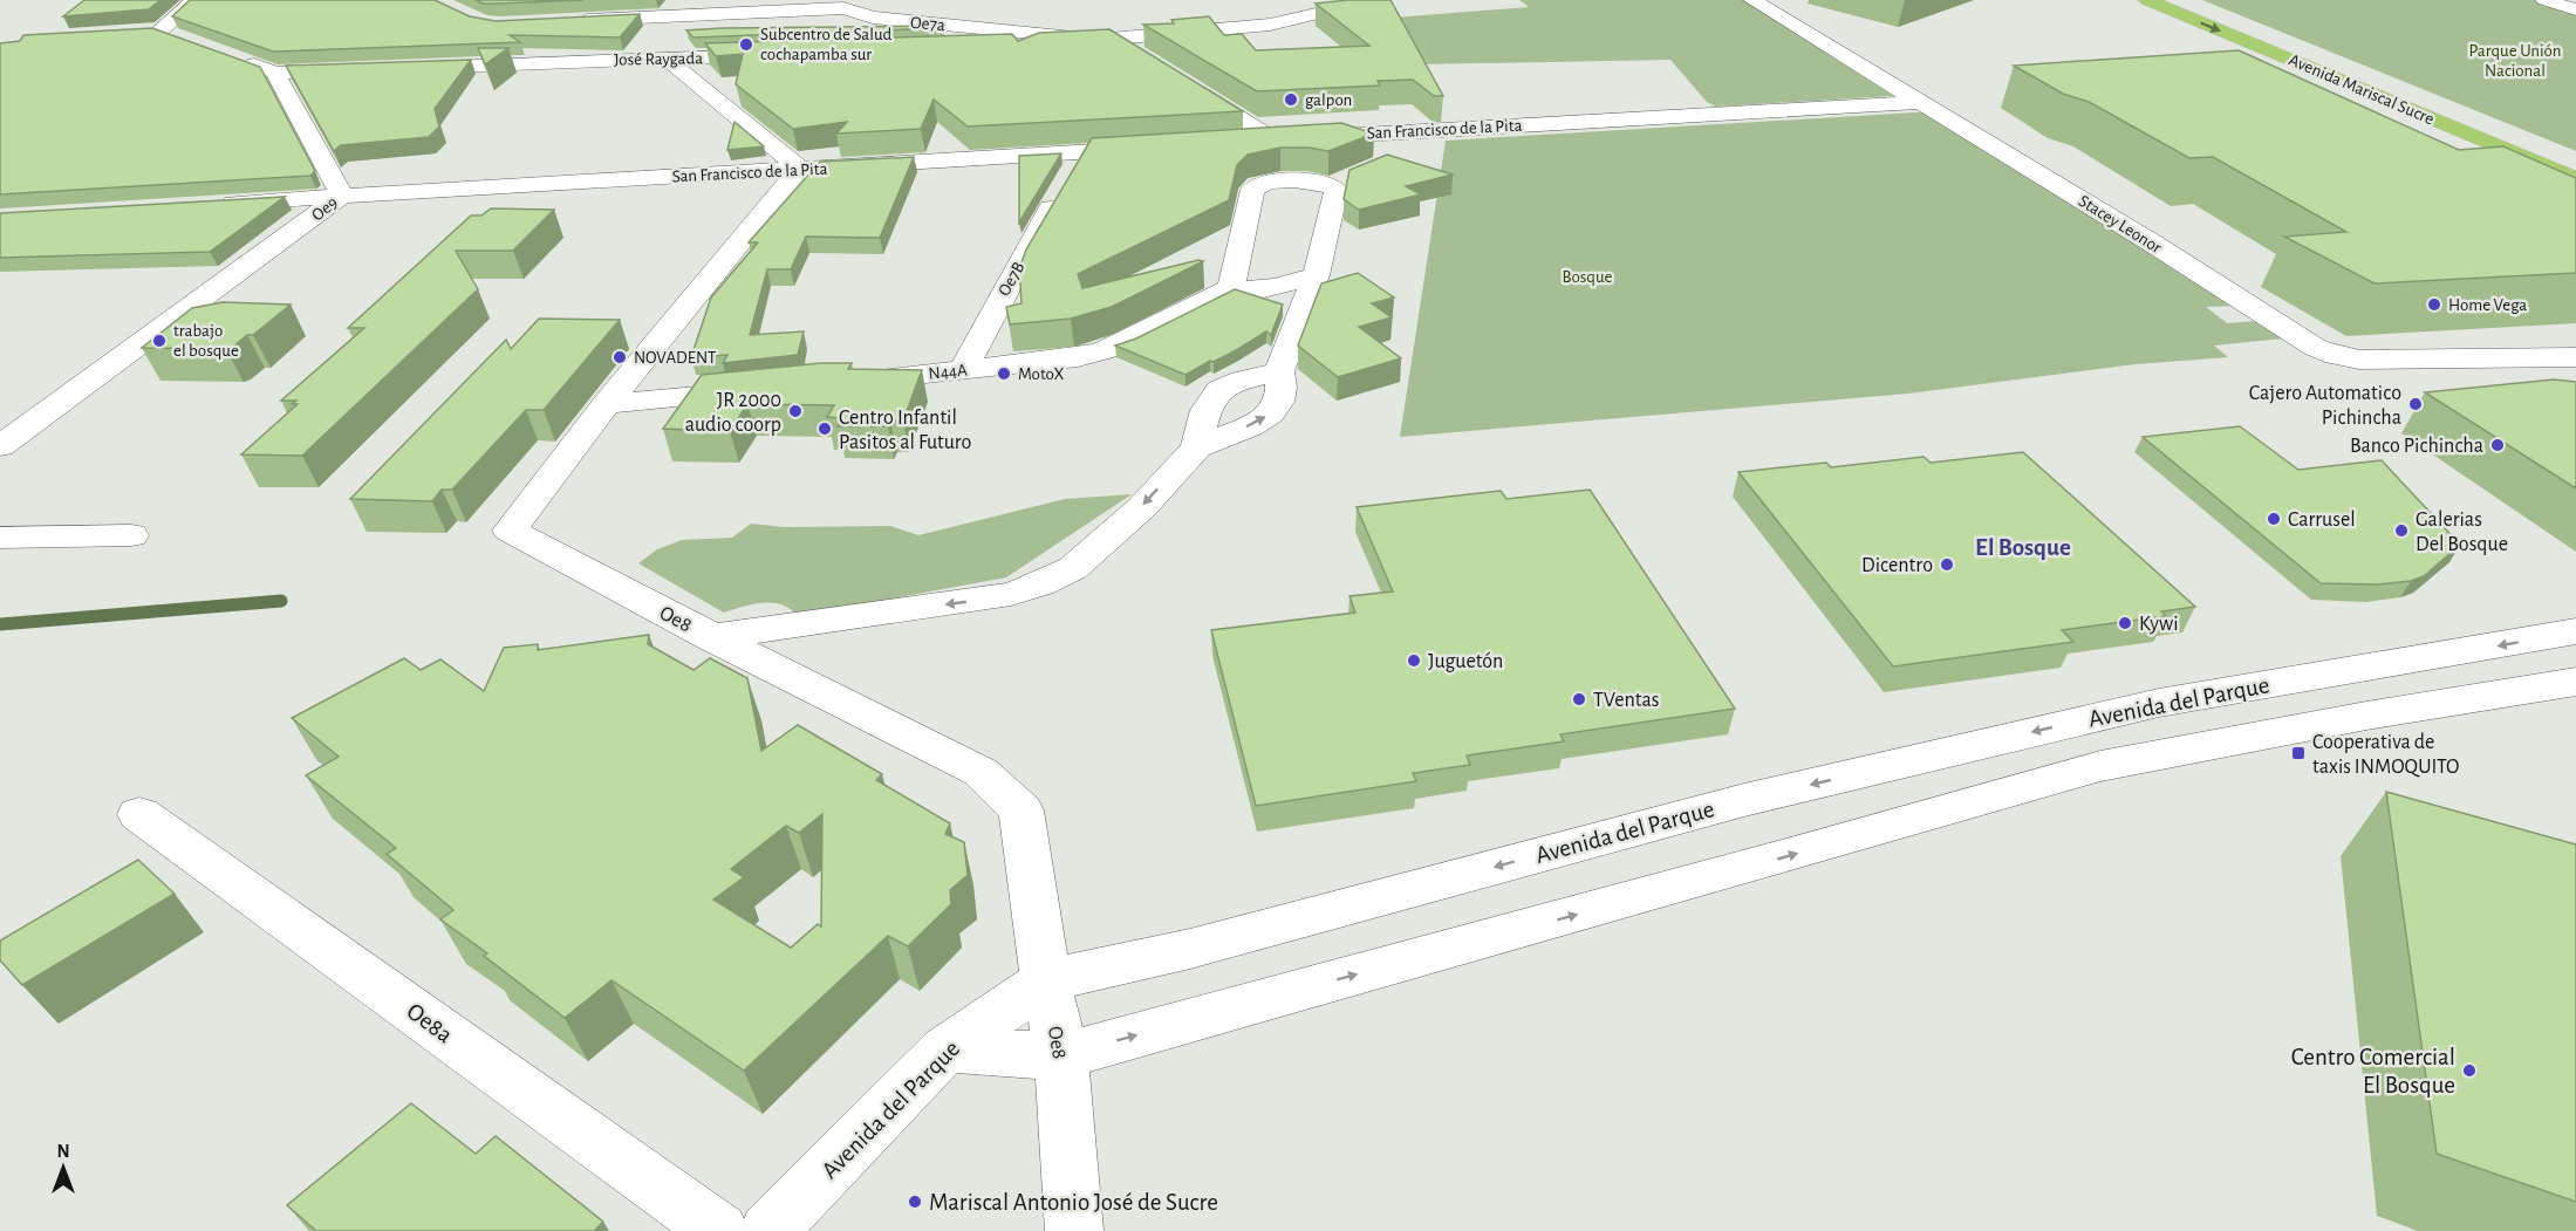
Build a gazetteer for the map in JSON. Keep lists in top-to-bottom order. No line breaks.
{"streets":{"main road":["Avenida Mariscal Sucre"],"street":["Oe7a","José Raygada","San Francisco de la Pita","Oe9","Stacey Leonor","Oe7B","N44A","Oe8","Avenida del Parque","Oe8a"]},"crossings":[["San Francisco de la Pita","Oe9"],["San Francisco de la Pita","Stacey Leonor"],["San Francisco de la Pita","Oe7B"],["San Francisco de la Pita","Oe8"],["Oe7B","N44A"],["Oe8","Avenida del Parque"]],"one_way":["Avenida Mariscal Sucre"],"districts":["El Bosque"],"parks":["Parque Unión Nacional","Bosque"],"places":{"other":["Subcentro de Salud cochapamba sur","galpon","Home Vega","trabajo el bosque","NOVADENT","MotoX","Cajero Automatico Pichincha","JR 2000 audio coorp","Centro Infantil Pasitos al Futuro","Banco Pichincha","Carrusel","Galerias Del Bosque","Dicentro","Kywi","Juguetón","TVentas","Centro Comercial El Bosque","Mariscal Antonio José de Sucre"],"transit":["Cooperativa de taxis INMOQUITO"]},"north":"top"}
